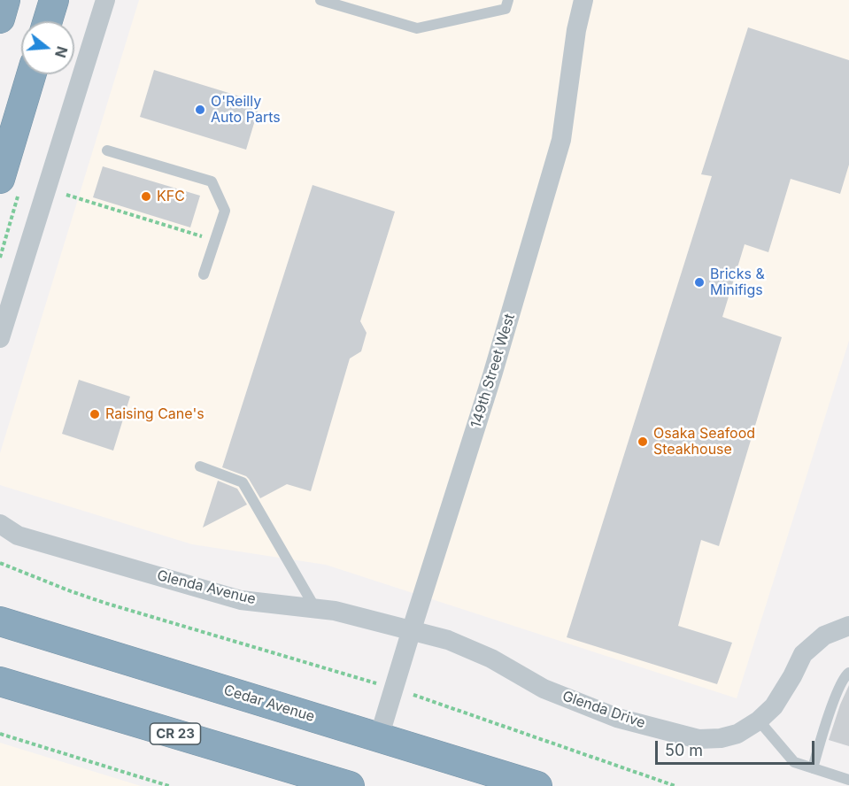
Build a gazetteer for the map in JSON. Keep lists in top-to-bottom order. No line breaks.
{"streets":{"highway":["Cedar Avenue","CR 23"],"street":["149th Street West","Glenda Avenue","Glenda Drive"]},"crossings":[["149th Street West","Glenda Avenue"],["149th Street West","Cedar Avenue"],["Glenda Avenue","Glenda Drive"]],"places":["O'Reilly Auto Parts","KFC","Bricks & Minifigs","Raising Cane's","Osaka Seafood Steakhouse"],"scale_bar":"50 m","north":"right"}
